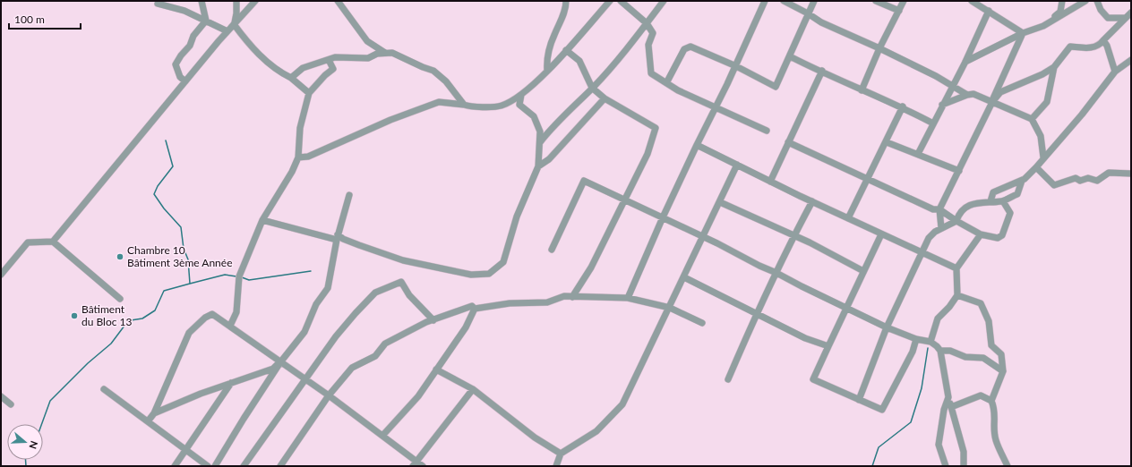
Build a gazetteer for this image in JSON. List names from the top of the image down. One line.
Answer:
{"places":["Chambre 10 Bâtiment 3ème Année","Bâtiment du Bloc 13"],"scale_bar":"100 m","north":"right"}
